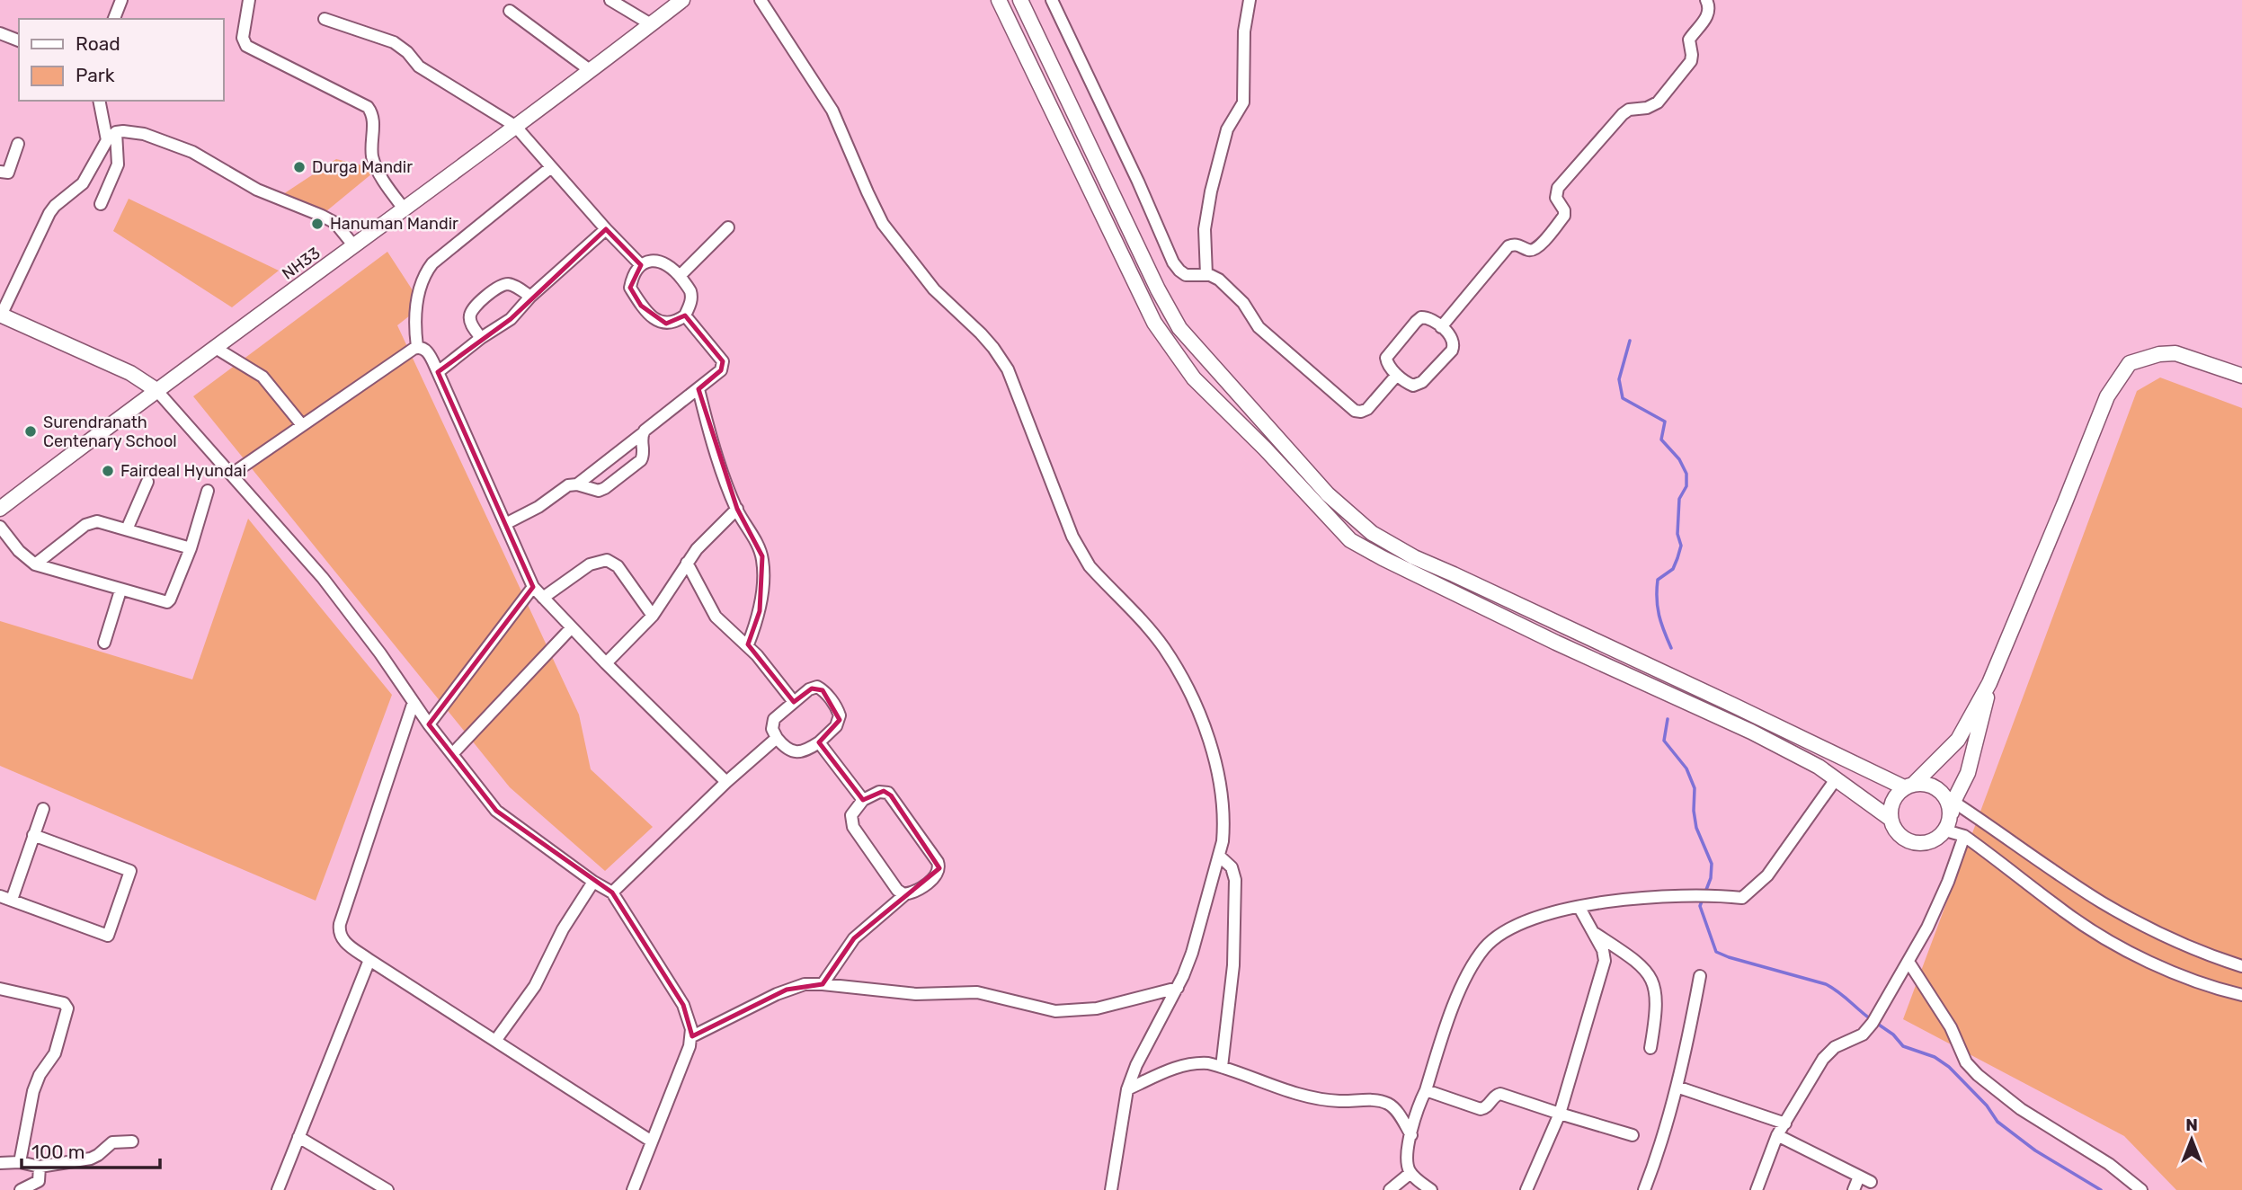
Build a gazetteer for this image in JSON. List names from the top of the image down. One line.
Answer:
{"streets":{"main road":["NH33"]},"places":["Durga Mandir","Hanuman Mandir","Surendranath Centenary School","Fairdeal Hyundai"],"legend":["Road","Park"],"scale_bar":"100 m","north":"top"}
